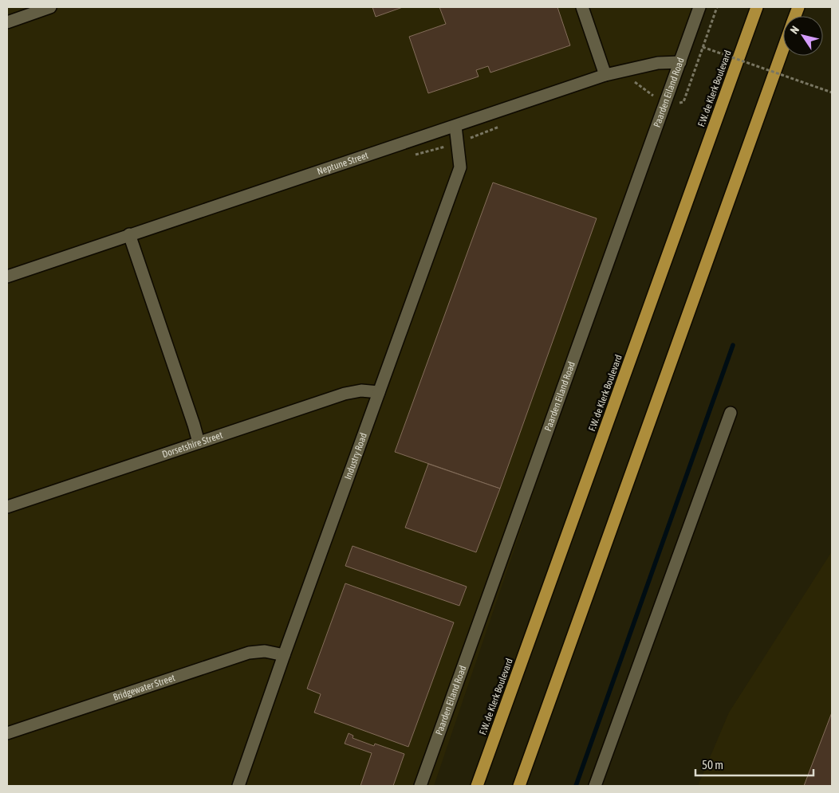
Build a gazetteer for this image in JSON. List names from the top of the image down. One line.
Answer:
{"streets":{"highway":["F.W. de Klerk Boulevard"],"street":["Paarden Eiland Road","Neptune Street","Dorsetshire Street","Industry Road","Bridgewater Street"]},"crossings":[["Paarden Eiland Road","Neptune Street"],["Neptune Street","Industry Road"],["Dorsetshire Street","Industry Road"],["Industry Road","Bridgewater Street"]],"scale_bar":"50 m","north":"top left"}
